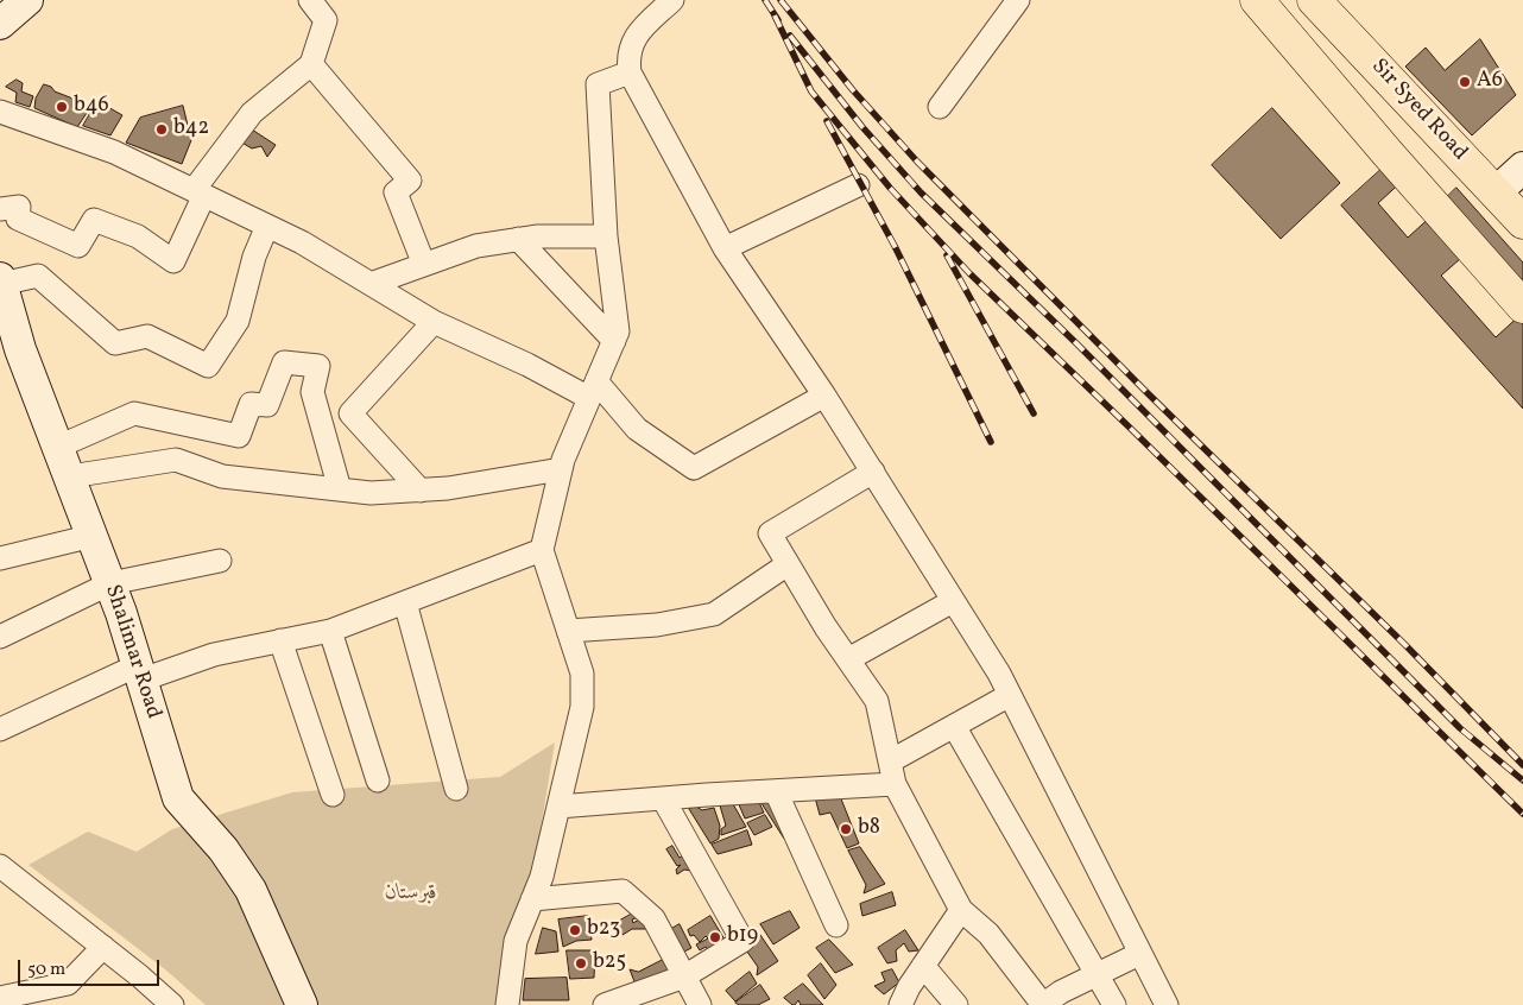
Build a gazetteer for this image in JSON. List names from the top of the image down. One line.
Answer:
{"streets":{"main road":["Sir Syed Road"],"street":["Shalimar Road"]},"parks":["قبرستان"],"places":["A6","b46","b42","b8","b23","b19","b25"],"scale_bar":"50 m"}
